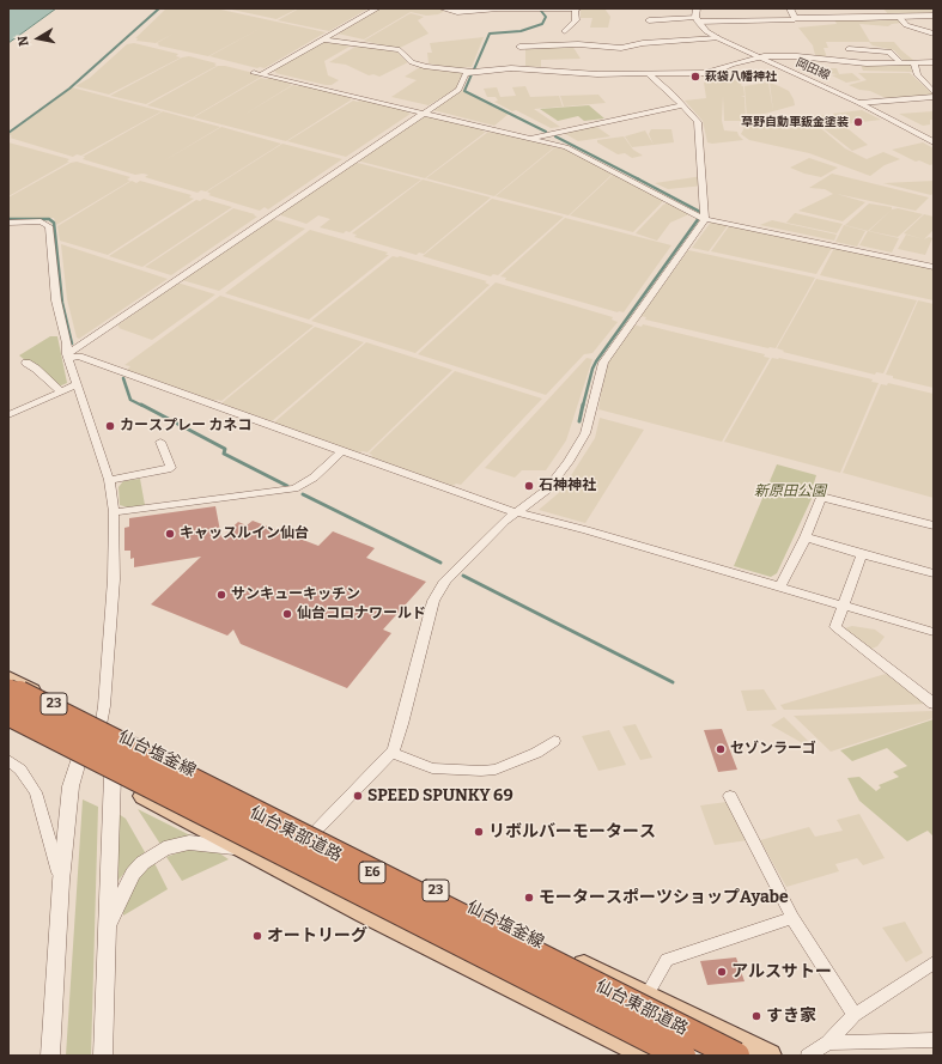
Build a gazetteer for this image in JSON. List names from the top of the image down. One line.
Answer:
{"streets":{"highway":["仙台東部道路","E6"],"main road":["23","仙台塩釜線"],"street":["岡田線"]},"parks":["新原田公園"],"places":["萩袋八幡神社","草野自動車鈑金塗装","カースプレー カネコ","石神神社","キャッスルイン仙台","サンキューキッチン","仙台コロナワールド","セゾンラーゴ","SPEED SPUNKY 69","リボルバーモータース","モータースポーツショップAyabe","オートリーグ","アルスサトー","すき家"],"north":"left"}
